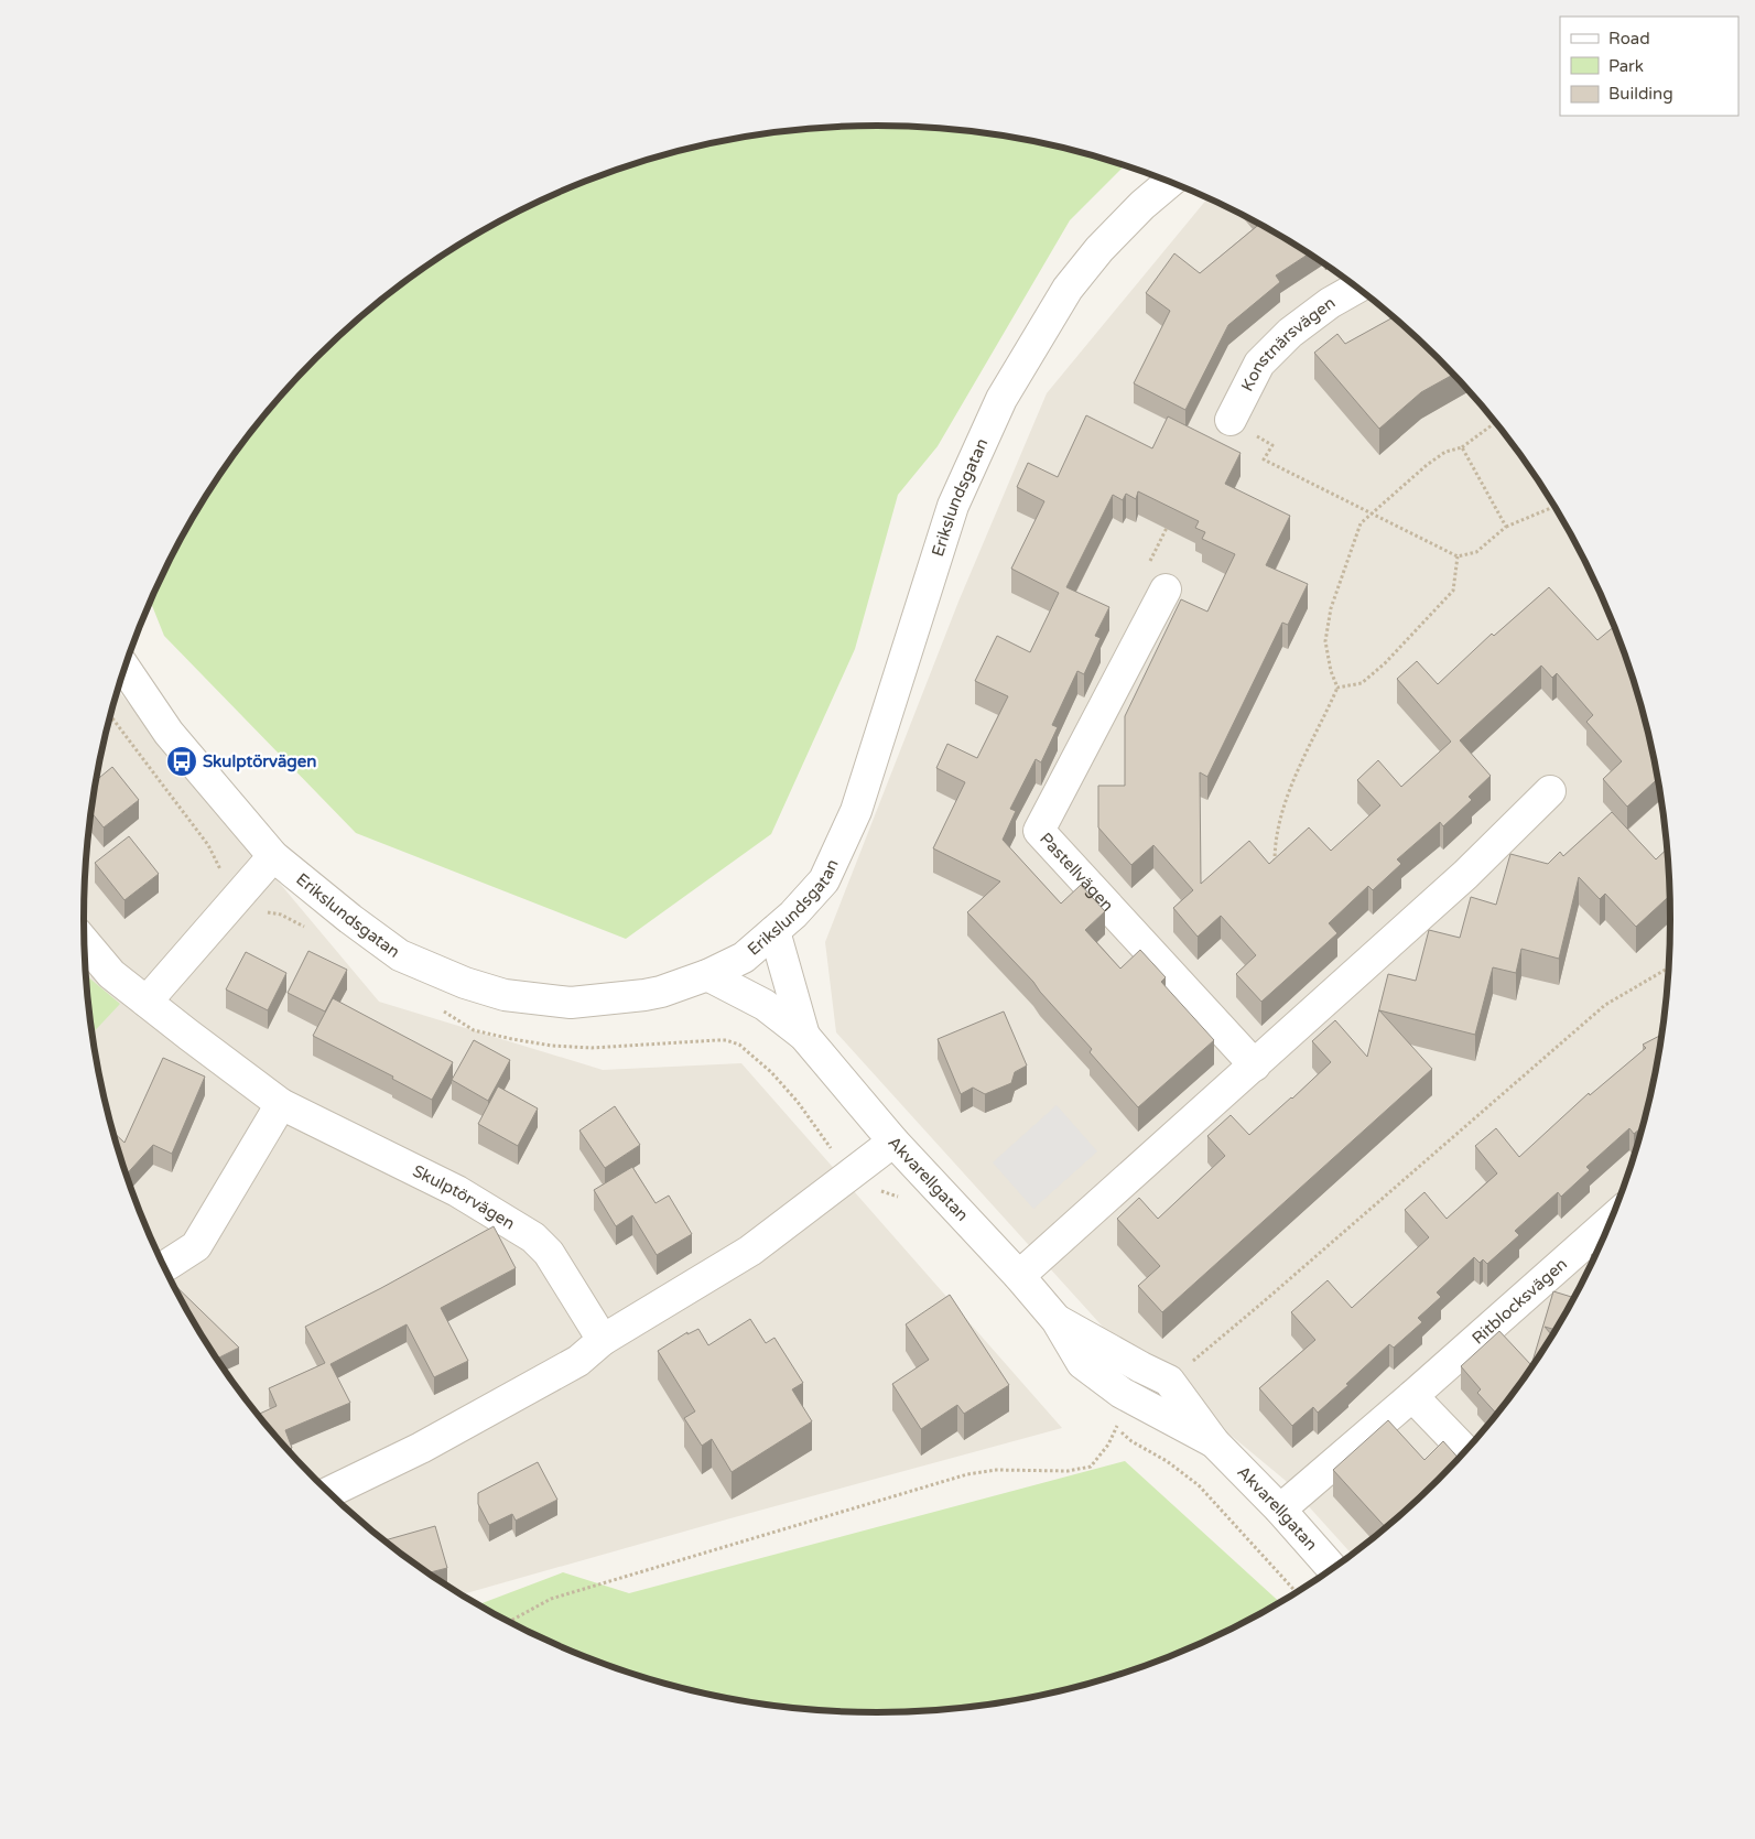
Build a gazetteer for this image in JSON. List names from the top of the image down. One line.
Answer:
{"streets":{"street":["Konstnärsvägen","Erikslundsgatan","Pastellvägen","Akvarellgatan","Skulptörvägen","Ritblocksvägen"]},"crossings":[["Erikslundsgatan","Akvarellgatan"],["Akvarellgatan","Ritblocksvägen"]],"places":{"bus stop":["Skulptörvägen"]},"legend":["Road","Park","Building"]}
